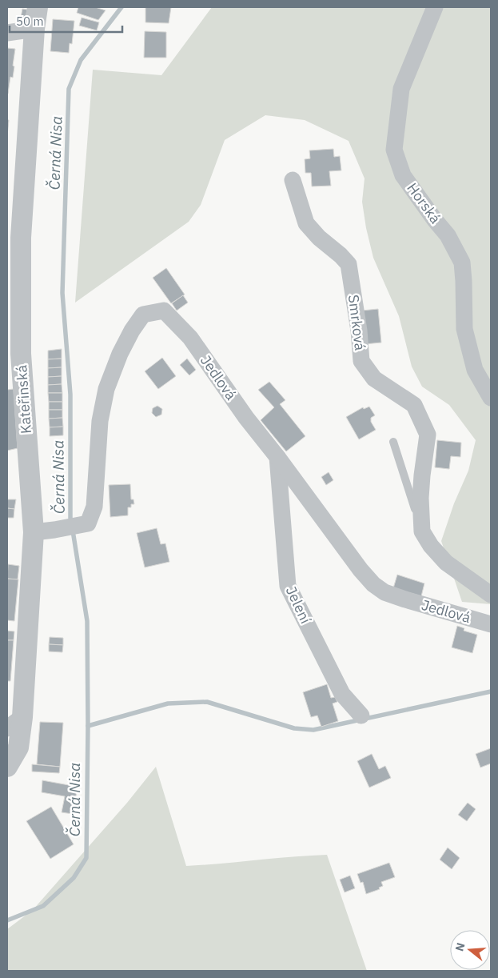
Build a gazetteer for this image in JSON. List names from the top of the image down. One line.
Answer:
{"streets":{"street":["Horská","Smrková","Jedlová","Kateřinská","Jelení"]},"crossings":[["Jedlová","Kateřinská"],["Jedlová","Jelení"]],"water":["Černá Nisa"],"scale_bar":"50 m","north":"left"}
